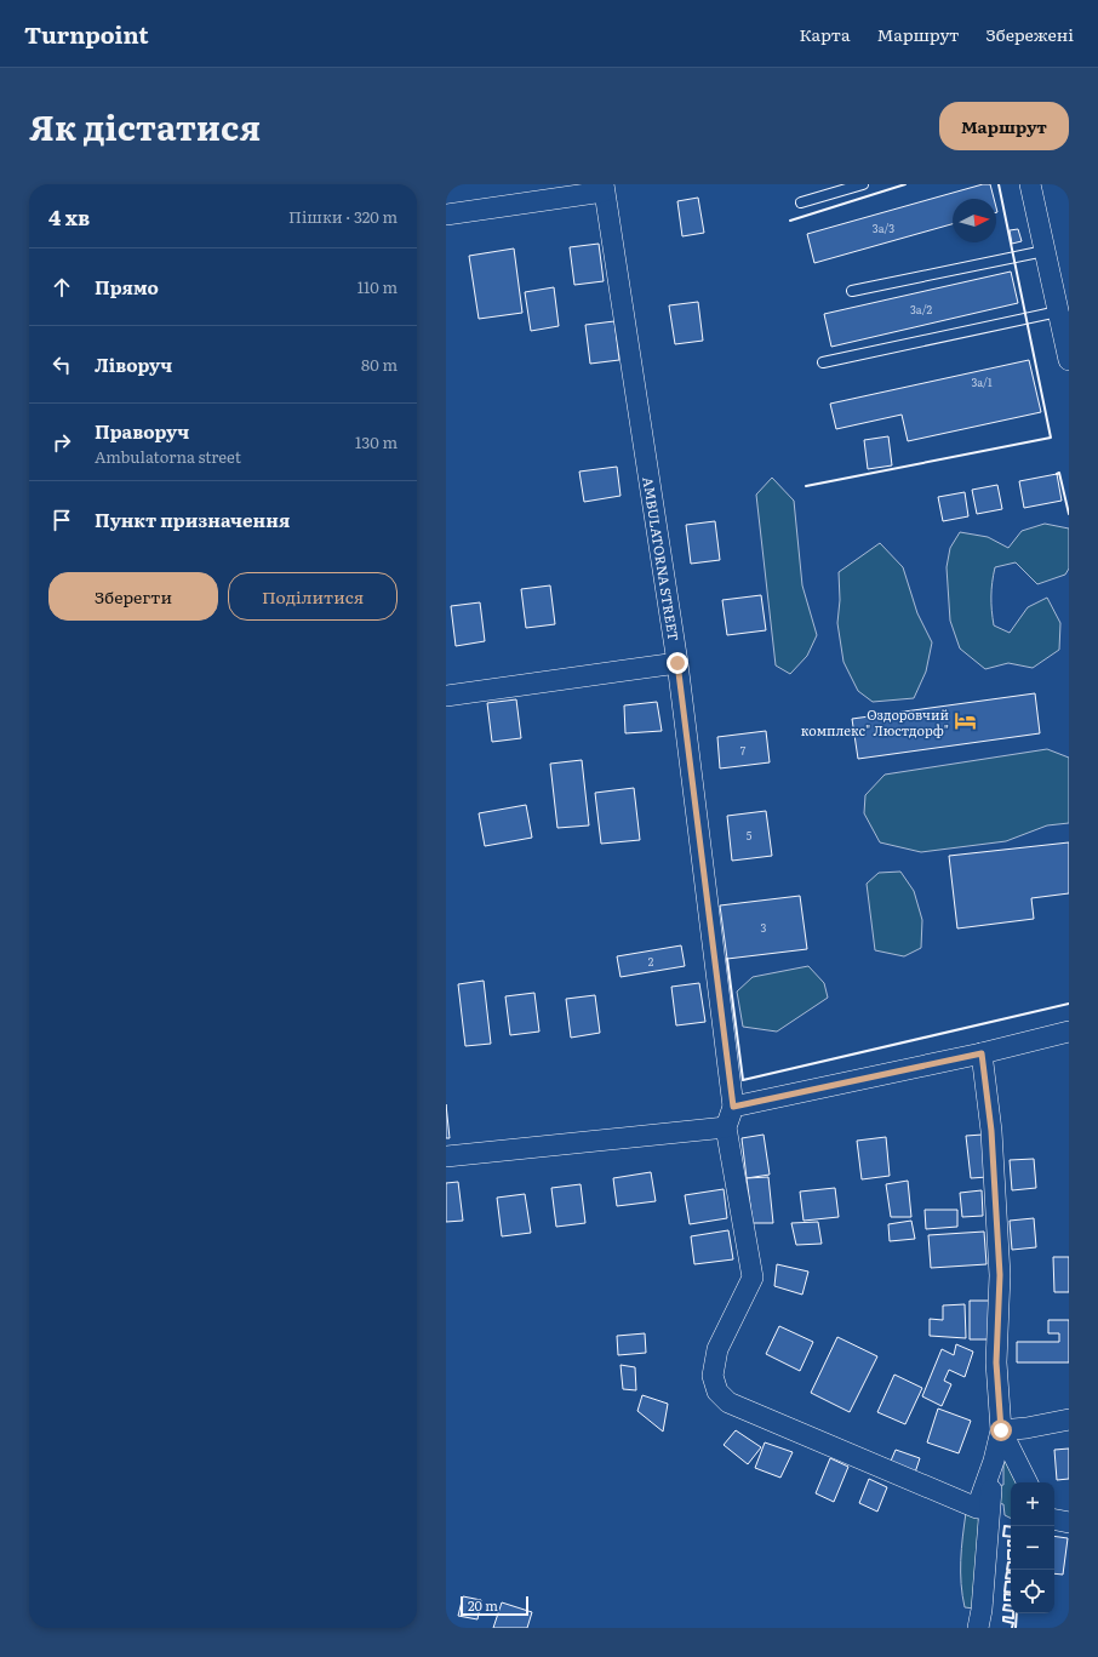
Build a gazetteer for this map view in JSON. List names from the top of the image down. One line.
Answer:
{"streets":{"street":["AMBULATORNA STREET"]},"places":{"hotel":["Оздоровчий комплекс\" Люстдорф\""]},"house_numbers":["3а/3","3а/2","3а/1","7","5","3","2"],"scale_bar":"20 m","north":"right","page":{"header":"Turnpoint","nav":["Карта","Маршрут","Збережені"],"title":"Як дістатися","buttons":["Маршрут",["Зберегти","Поділитися"]],"heading":["4 хв","Пішки · 320 m"],"list":[["Прямо","110 m"],["Ліворуч","80 m"],["Праворуч","Ambulatorna street","130 m"],"Пункт призначення"],"map_buttons":["+","−"],"scale":"20 m"}}
